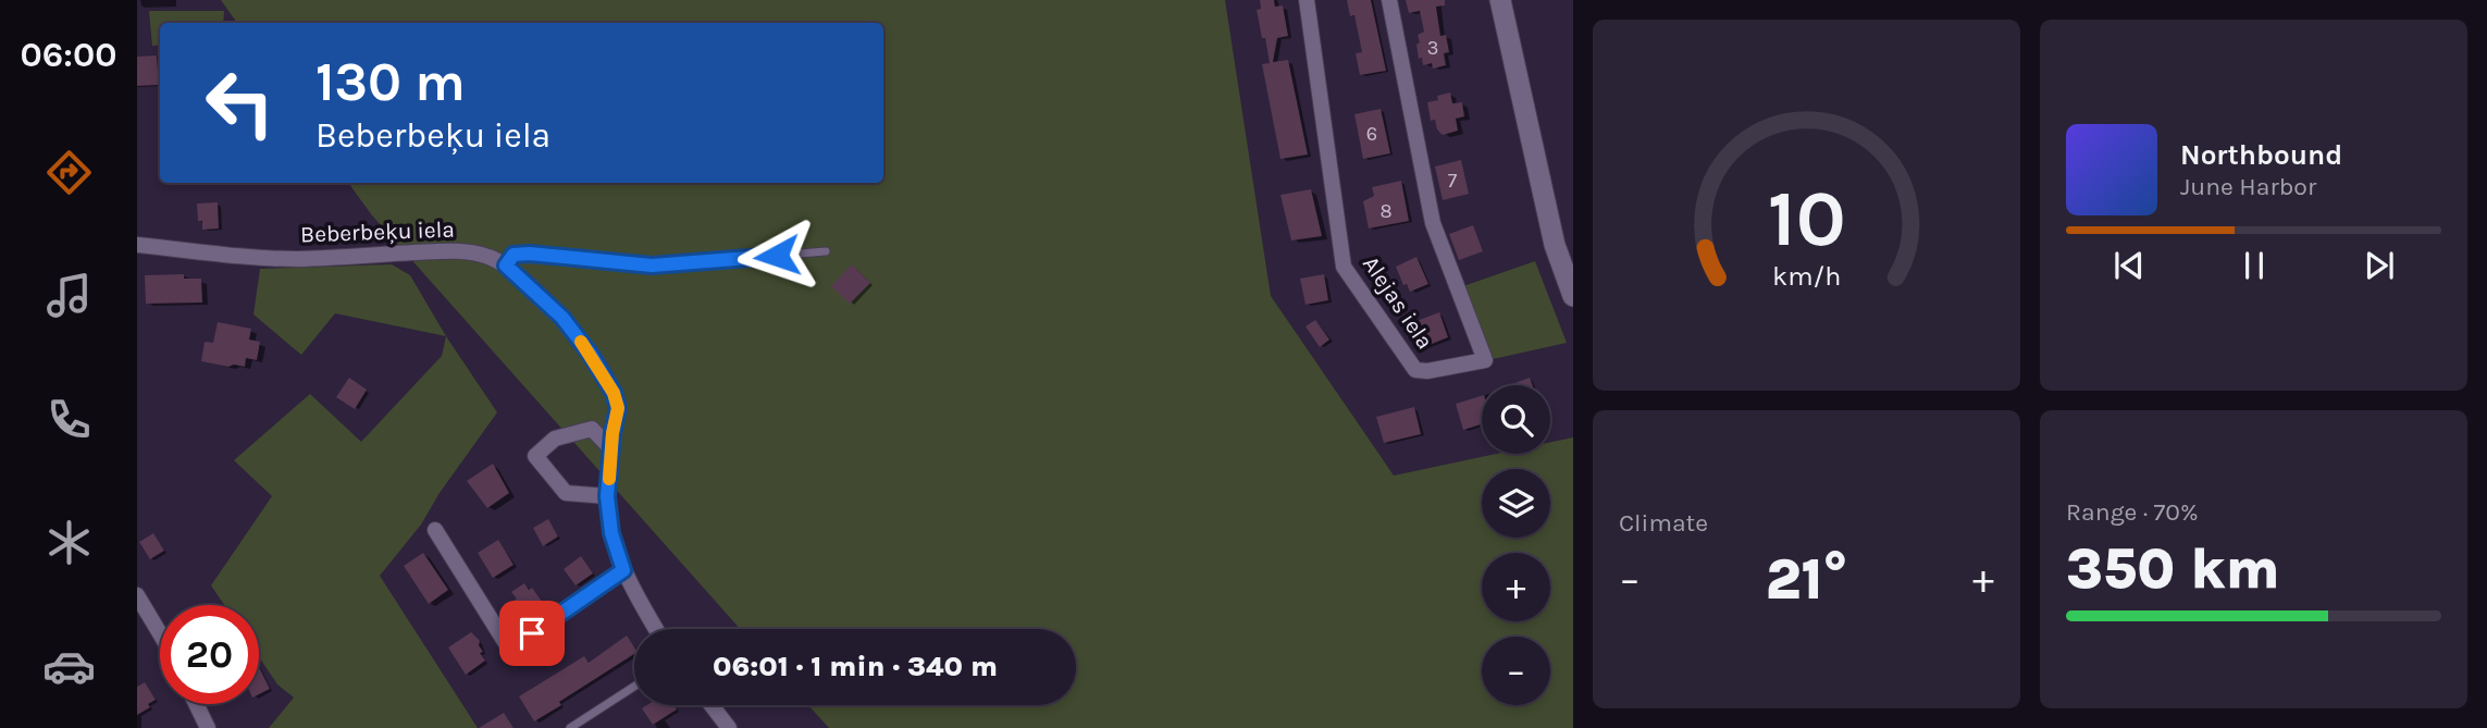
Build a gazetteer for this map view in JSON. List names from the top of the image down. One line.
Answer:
{"streets":{"street":["Beberbeķu iela","Alejas iela"]},"house_numbers":["3","6","7","8"],"page":{"tabs":"06:00","turn":["130 m","Beberbeķu iela"],"song":["Northbound","June Harbor"],"map_buttons":["+","−"],"tile":["Climate",["Range · 70%","350 km"]],"heat":["−","21°","+"],"limit":"20","trip":"06:01 · 1 min · 340 m","gauge":["10","km/h"]}}
